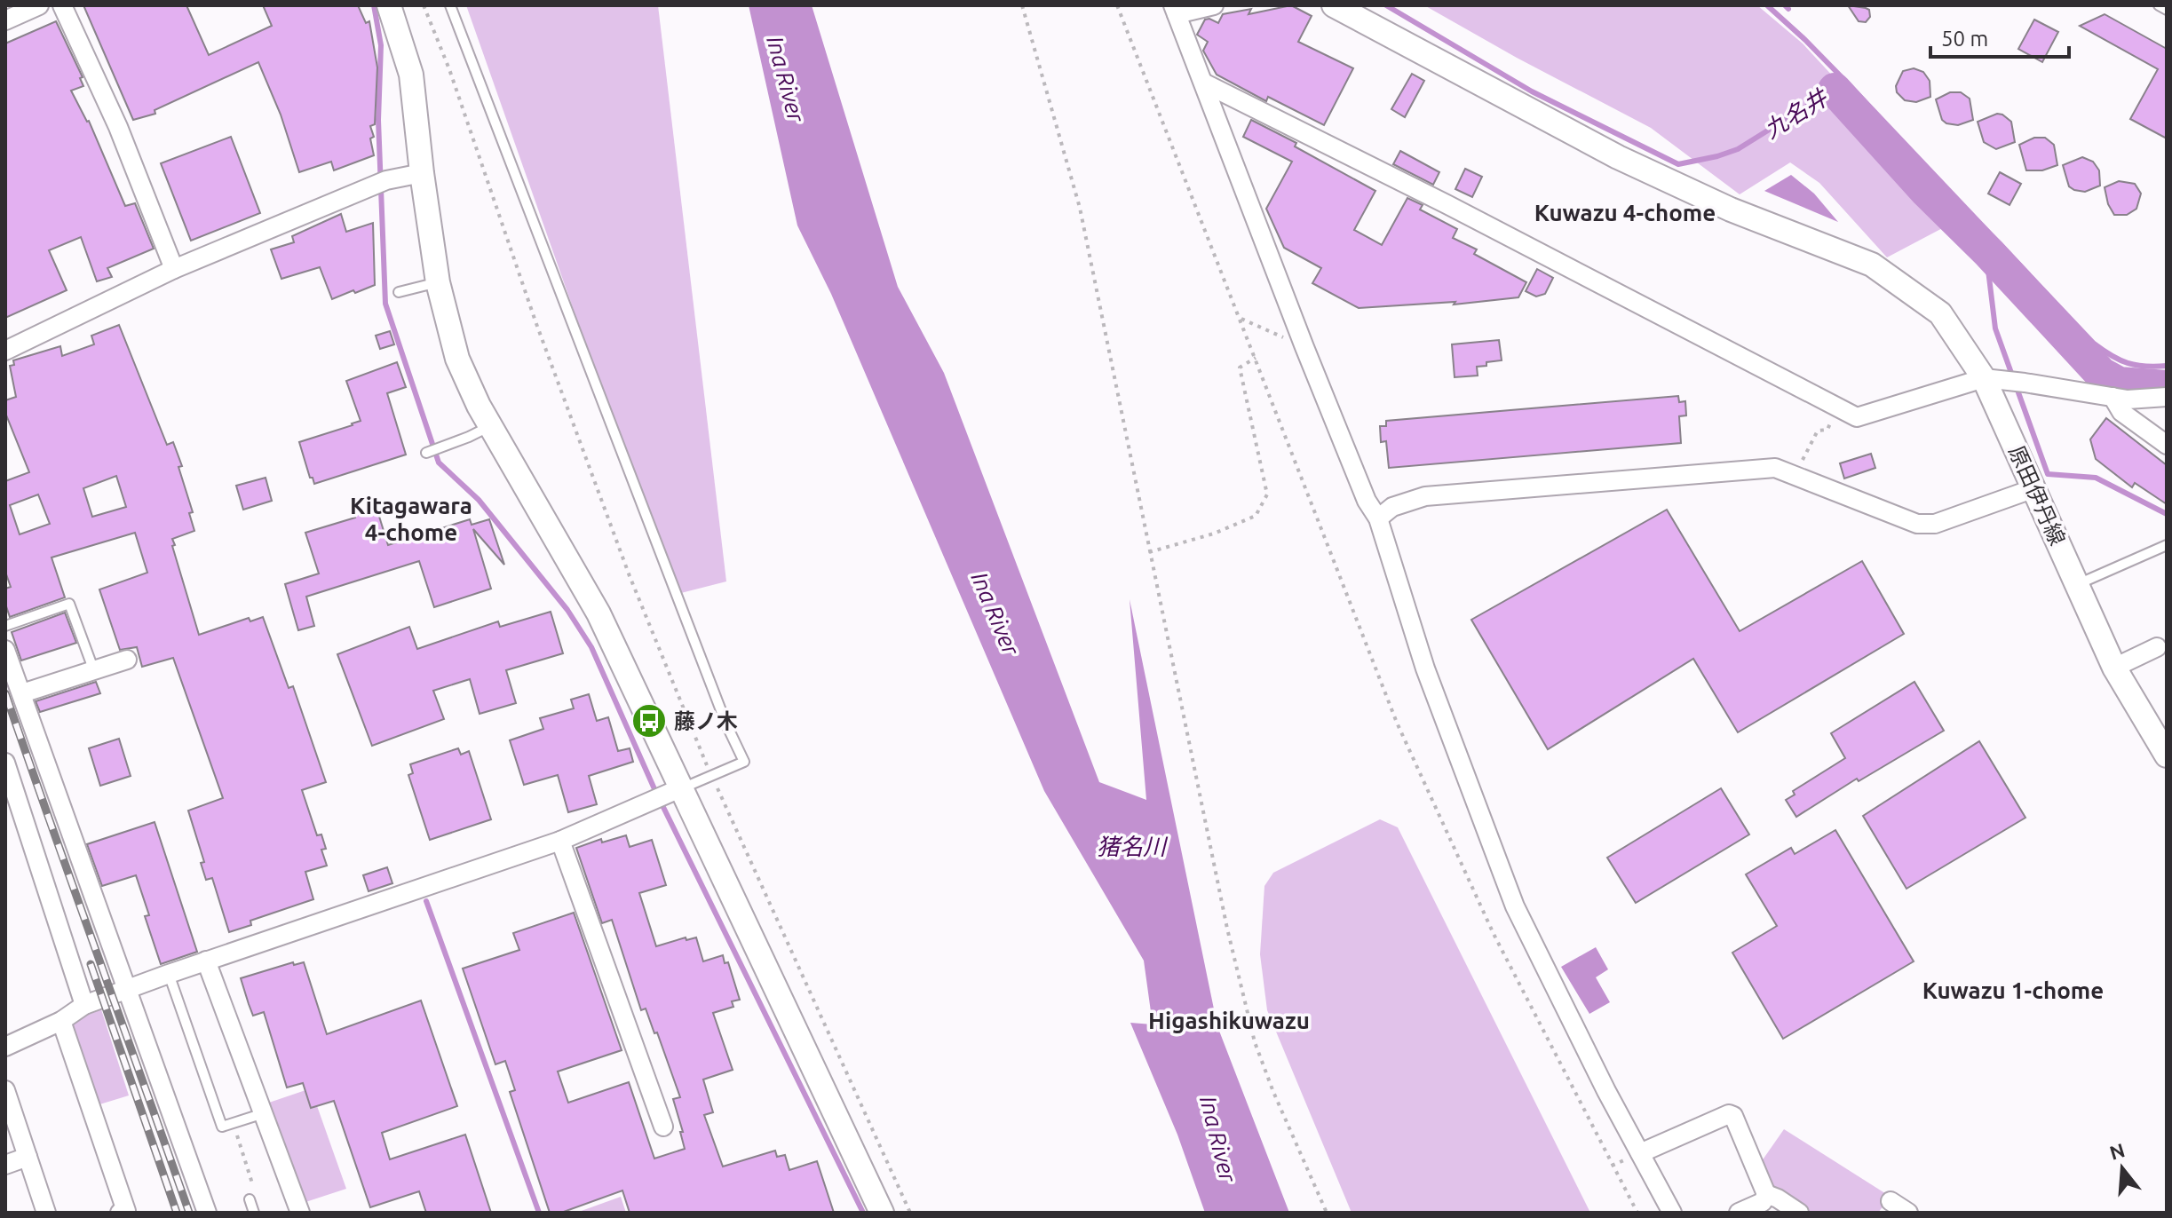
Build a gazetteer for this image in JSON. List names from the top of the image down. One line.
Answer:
{"streets":{"street":["原田伊丹線"]},"districts":["Kuwazu 4-chome","Kitagawara 4-chome","Kuwazu 1-chome","Higashikuwazu"],"water":["Ina River","九名井","猪名川"],"places":{"bus stop":["藤ノ木"]},"scale_bar":"50 m","north":"top"}
